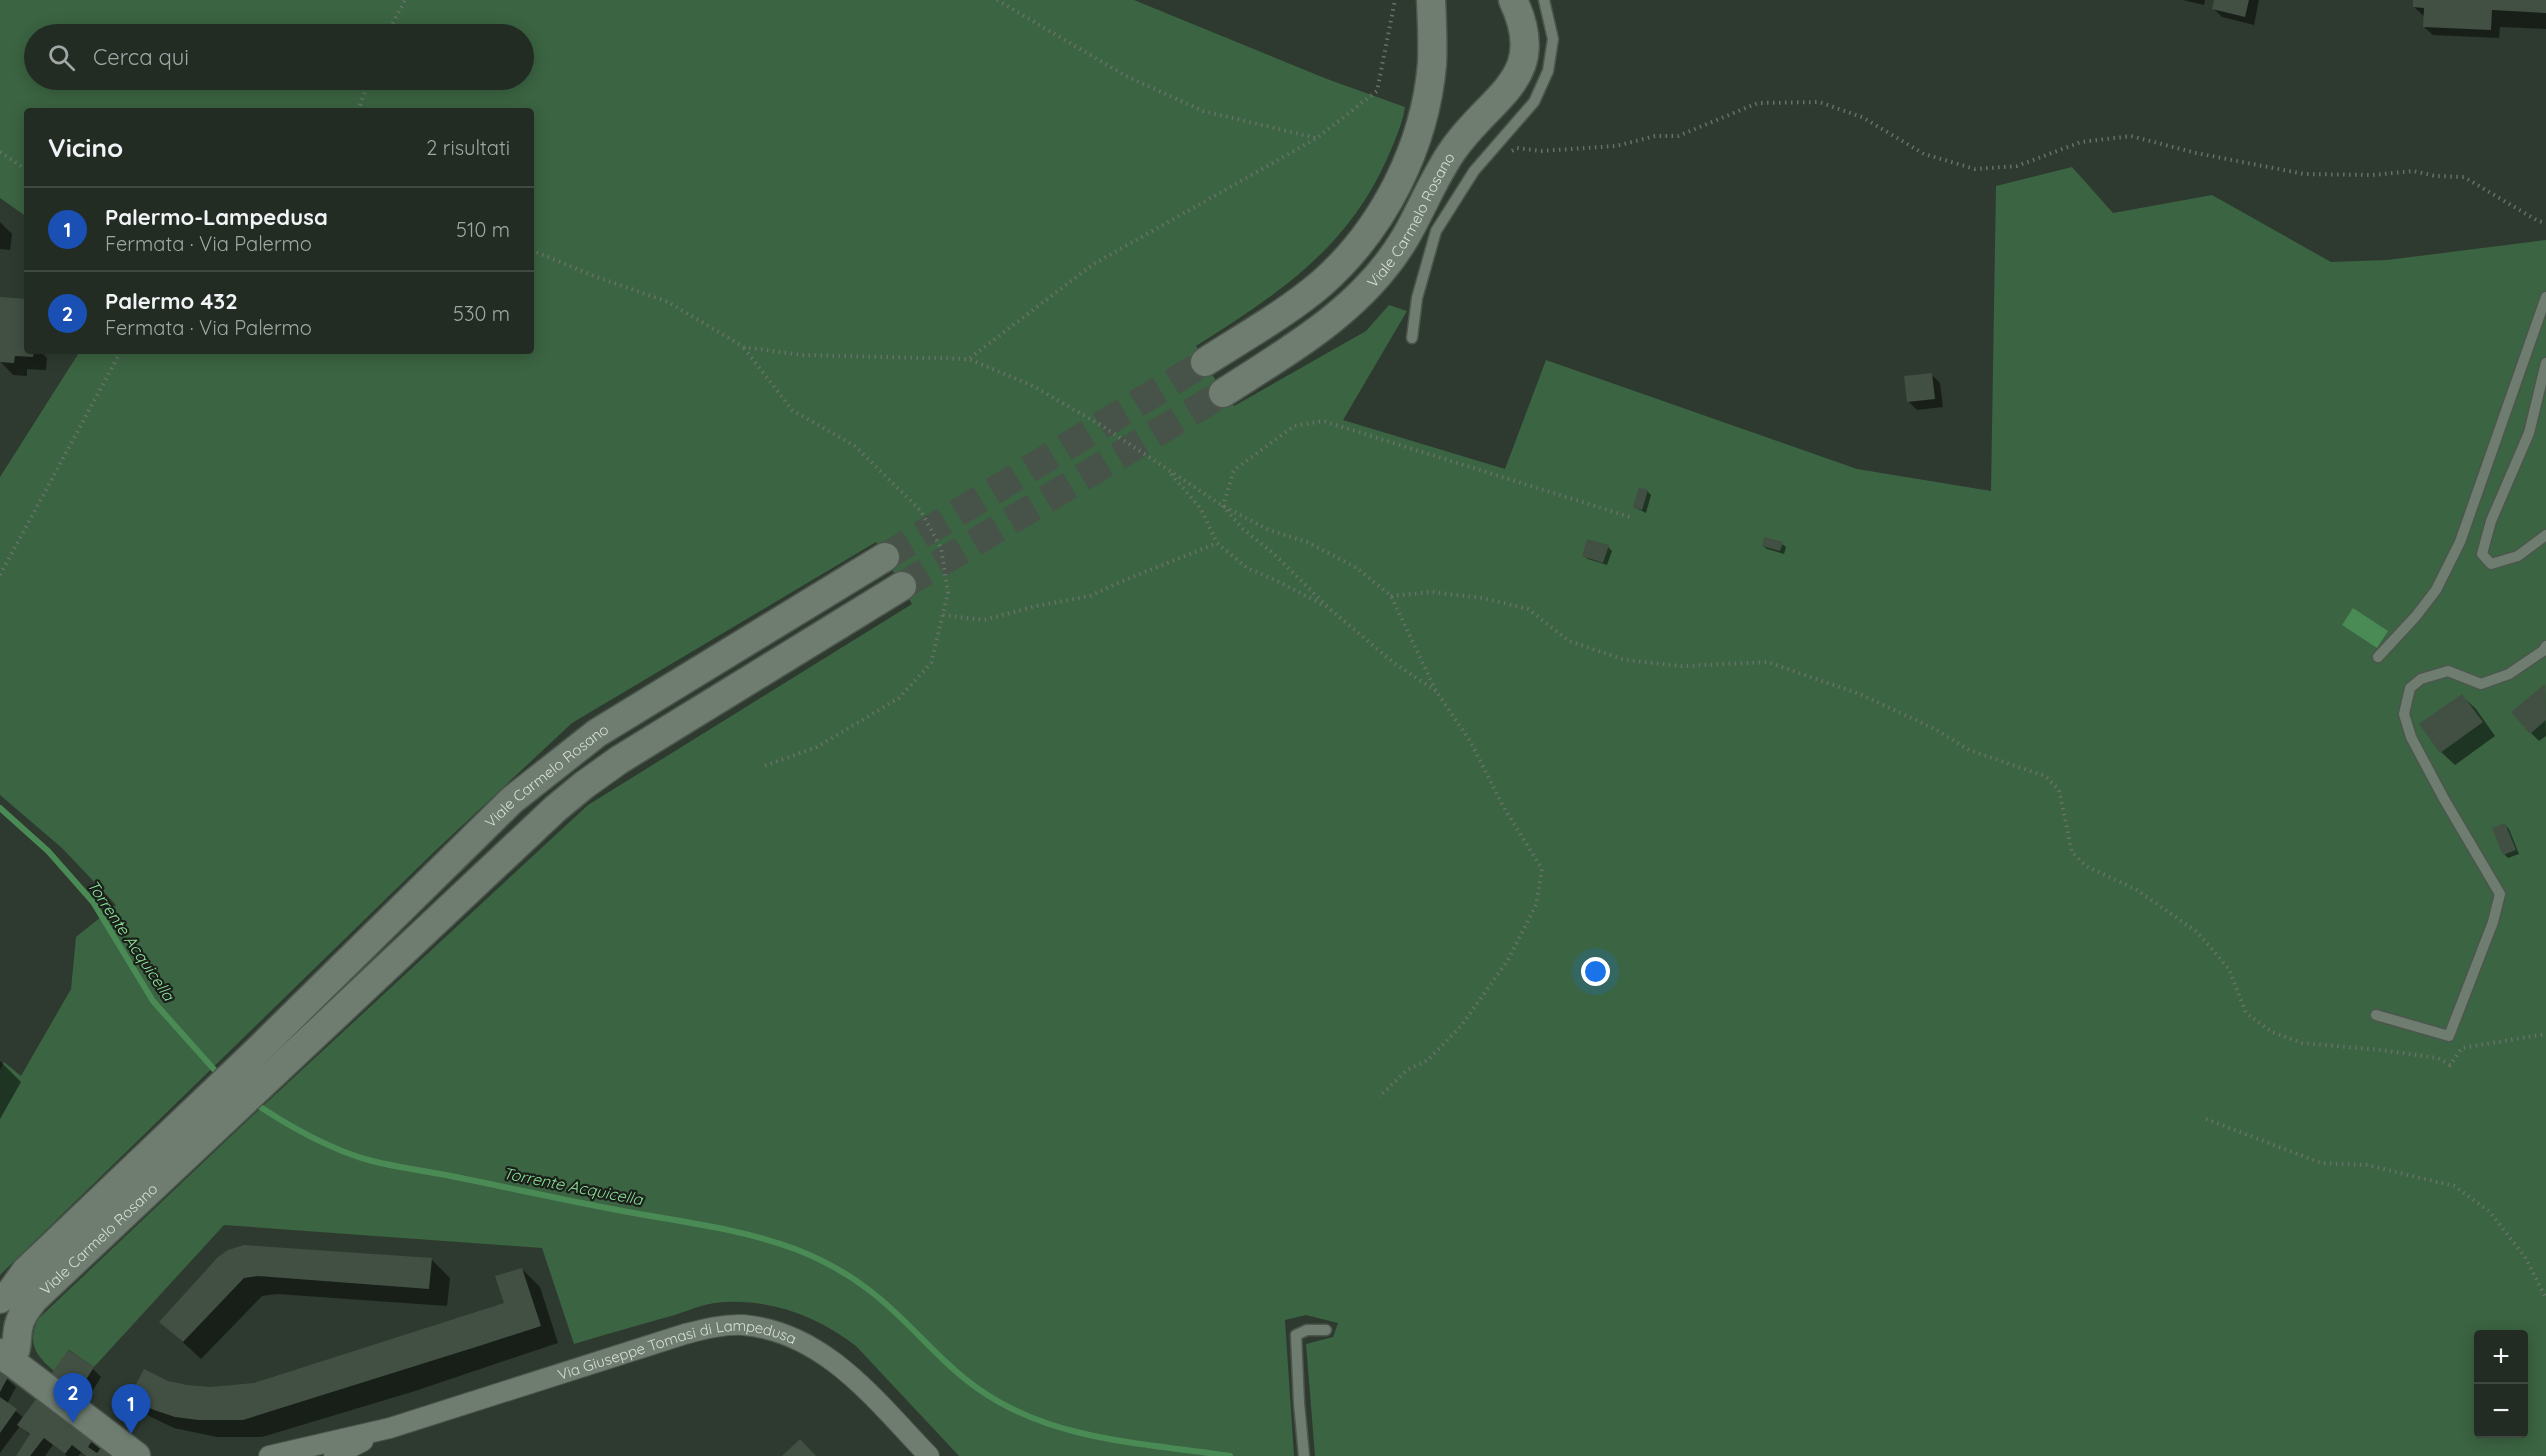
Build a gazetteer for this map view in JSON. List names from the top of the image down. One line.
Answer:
{"streets":{"main road":["Viale Carmelo Rosano"],"street":["Via Giuseppe Tomasi di Lampedusa"]},"water":["Torrente Acquicella"],"page":{"search":"Cerca qui","heading":["Vicino","2 risultati"],"list":[{"mark":"1","name":"Palermo-Lampedusa","note":"Fermata · Via Palermo","value":"510 m"},{"mark":"2","name":"Palermo 432","note":"Fermata · Via Palermo","value":"530 m"}],"map_buttons":["+","−"],"pins":["2","1"]}}
